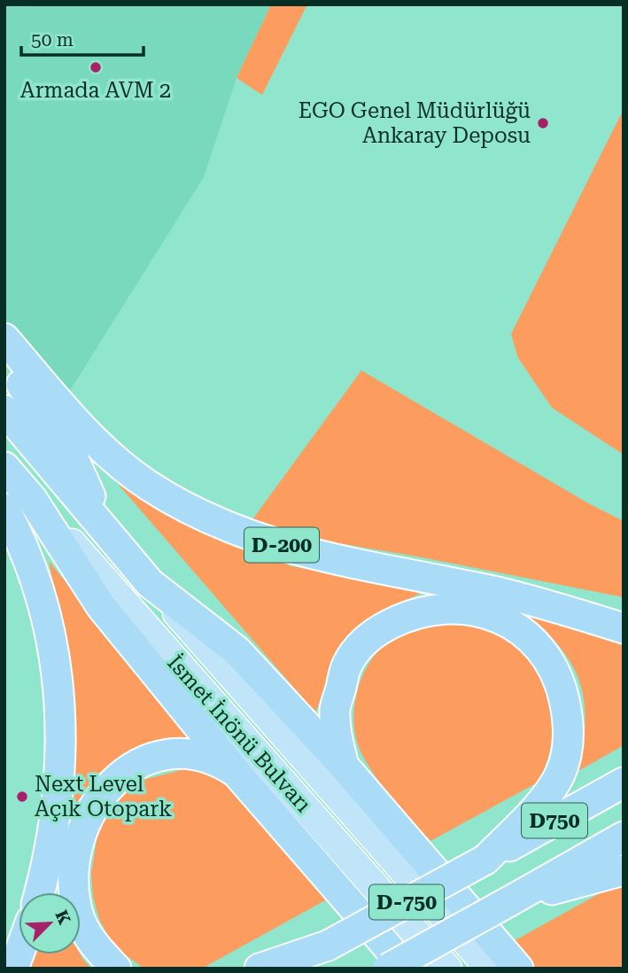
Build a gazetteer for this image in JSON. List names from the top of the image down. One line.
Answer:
{"streets":{"highway":["D-200","D750","D-750"],"main road":["İsmet İnönü Bulvarı"]},"crossings":[["D750","D-750"]],"places":["Armada AVM 2","EGO Genel Müdürlüğü Ankaray Deposu","Next Level Açık Otopark"],"scale_bar":"50 m","north":"top right"}
